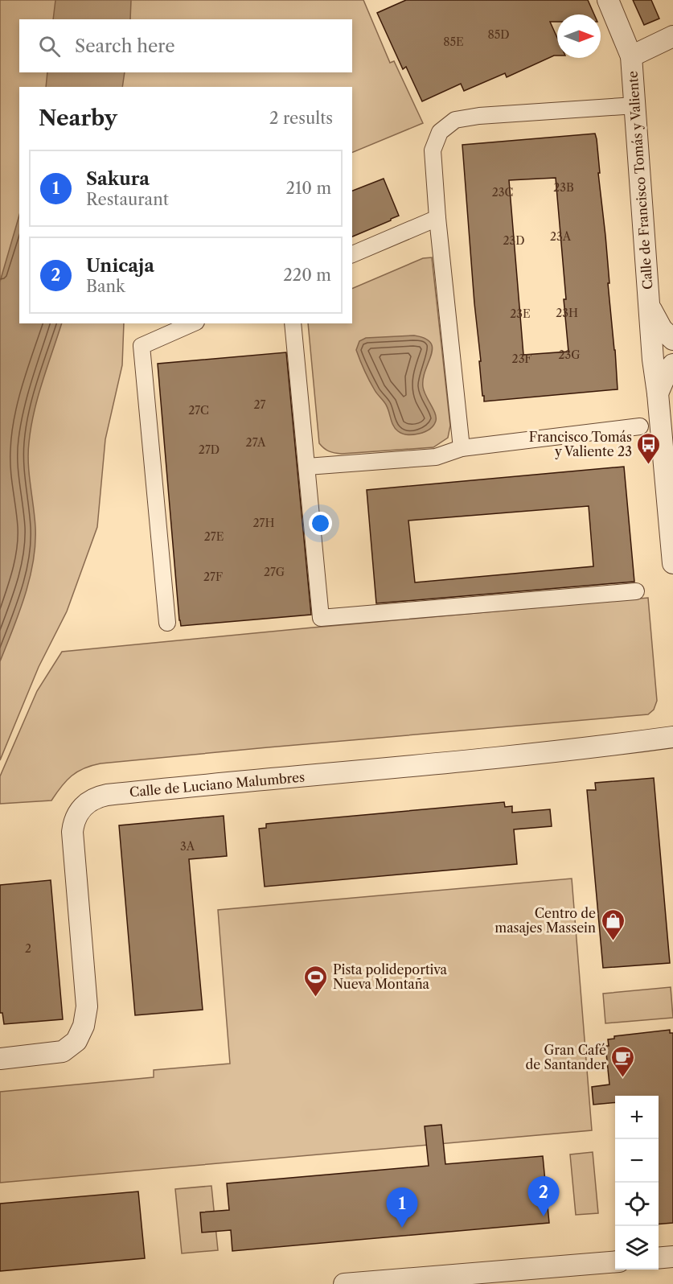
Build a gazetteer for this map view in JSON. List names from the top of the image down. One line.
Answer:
{"streets":{"street":["Calle de Francisco Tomás y Valiente","Calle de Luciano Malumbres"]},"places":{"bus stop":["Francisco Tomás y Valiente 23"],"shop":["Centro de masajes Massein"],"sports":["Pista polideportiva Nueva Montaña"],"cafe":["Gran Café de Santander"]},"house_numbers":["85D","85E","23B","23C","23A","23D","23H","23E","23G","23F","27","27C","27A","27D","27H","27E","27G","27F","3A","2"],"north":"right","page":{"search":"Search here","heading":["Nearby","2 results"],"list":[{"mark":"1","name":"Sakura","note":"Restaurant","value":"210 m"},{"mark":"2","name":"Unicaja","note":"Bank","value":"220 m"}],"map_buttons":["+","−"],"pins":["2","1"]}}
